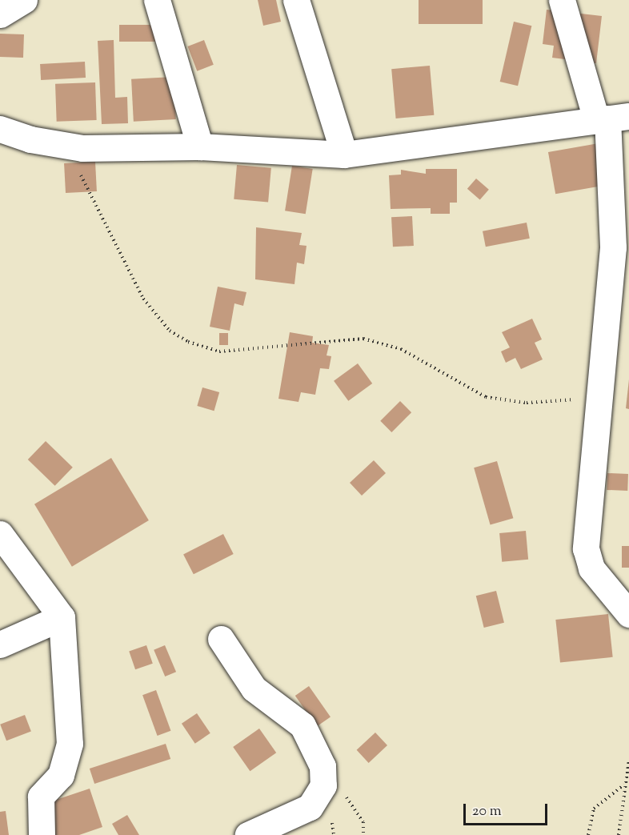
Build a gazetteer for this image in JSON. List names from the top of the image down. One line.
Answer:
{"scale_bar":"20 m"}
